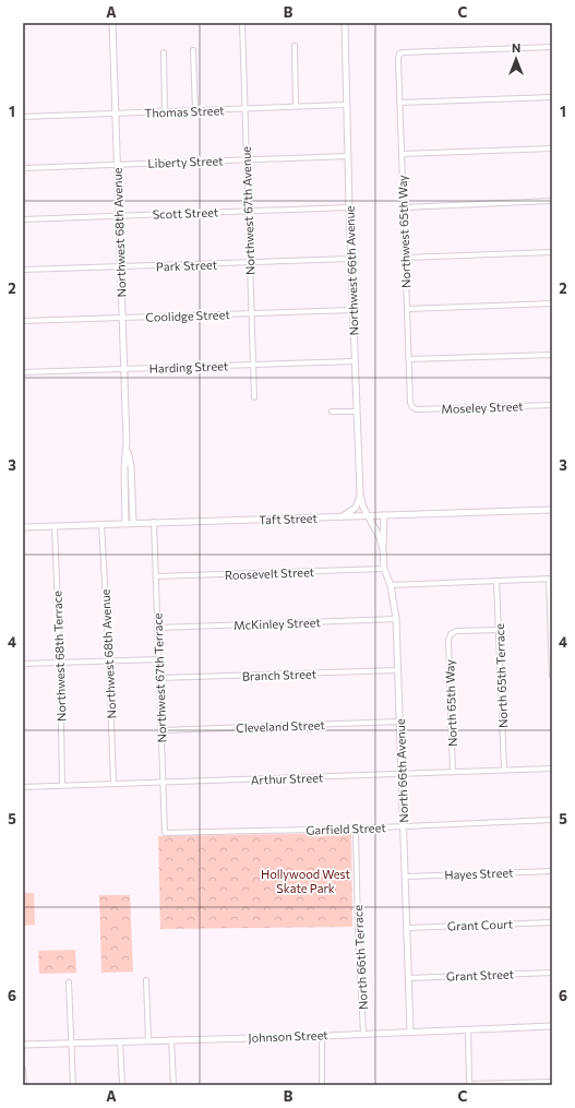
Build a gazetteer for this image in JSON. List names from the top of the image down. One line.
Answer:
{"streets":{"street":["Thomas Street","Liberty Street","Northwest 67th Avenue","Scott Street","Northwest 65th Way","Northwest 68th Avenue","Park Street","Northwest 66th Avenue","Coolidge Street","Harding Street","Moseley Street","Taft Street","Roosevelt Street","McKinley Street","Northwest 68th Terrace","Branch Street","North 65th Terrace","Northwest 67th Terrace","North 65th Way","Cleveland Street","North 66th Avenue","Arthur Street","Garfield Street","Hayes Street","Grant Court","North 66th Terrace","Grant Street","Johnson Street"]},"crossings":[["Thomas Street","Northwest 67th Avenue"],["Thomas Street","Northwest 68th Avenue"],["Thomas Street","Northwest 66th Avenue"],["Liberty Street","Northwest 67th Avenue"],["Liberty Street","Northwest 68th Avenue"],["Liberty Street","Northwest 66th Avenue"],["Northwest 67th Avenue","Scott Street"],["Northwest 67th Avenue","Park Street"],["Northwest 67th Avenue","Coolidge Street"],["Northwest 67th Avenue","Harding Street"],["Scott Street","Northwest 68th Avenue"],["Scott Street","Northwest 66th Avenue"],["Northwest 65th Way","Moseley Street"],["Northwest 68th Avenue","Park Street"],["Northwest 68th Avenue","Coolidge Street"],["Northwest 68th Avenue","Harding Street"],["Northwest 68th Avenue","Taft Street"],["Northwest 68th Avenue","Arthur Street"],["Park Street","Northwest 66th Avenue"],["Northwest 66th Avenue","Coolidge Street"],["Northwest 66th Avenue","Harding Street"],["Northwest 66th Avenue","Taft Street"],["Northwest 66th Avenue","North 66th Avenue"],["Taft Street","Northwest 68th Terrace"],["Taft Street","Northwest 67th Terrace"],["Taft Street","North 66th Avenue"],["Roosevelt Street","Northwest 67th Terrace"],["Roosevelt Street","North 66th Avenue"],["McKinley Street","Northwest 67th Terrace"],["McKinley Street","North 66th Avenue"],["Northwest 68th Terrace","Arthur Street"],["Branch Street","Northwest 67th Terrace"],["Branch Street","North 66th Avenue"],["North 65th Terrace","North 65th Way"],["North 65th Terrace","Arthur Street"],["Northwest 67th Terrace","Cleveland Street"],["Northwest 67th Terrace","Arthur Street"],["Northwest 67th Terrace","Garfield Street"],["North 65th Way","Arthur Street"],["Cleveland Street","North 66th Avenue"],["North 66th Avenue","Arthur Street"],["North 66th Avenue","Garfield Street"],["North 66th Avenue","Hayes Street"],["North 66th Avenue","Grant Court"],["North 66th Avenue","Grant Street"],["North 66th Avenue","Johnson Street"],["Garfield Street","North 66th Terrace"],["North 66th Terrace","Johnson Street"]],"parks":["Hollywood West Skate Park"],"north":"top","grid":{"columns":["A","B","C"],"rows":["1","2","3","4","5","6"]}}
